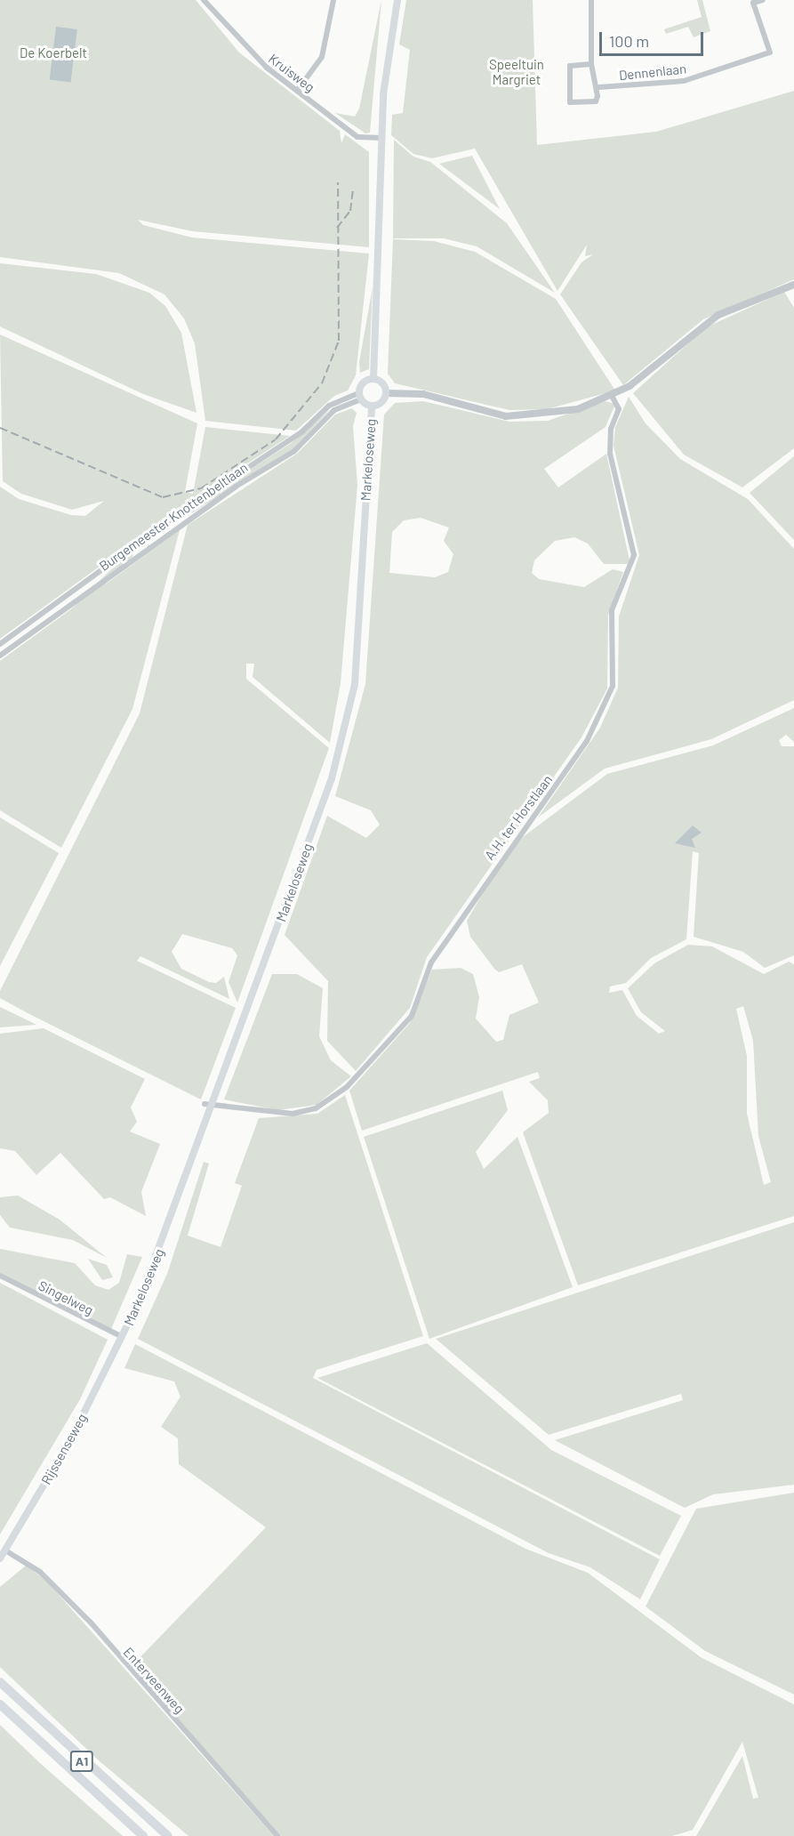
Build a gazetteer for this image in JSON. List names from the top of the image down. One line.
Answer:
{"streets":{"highway":["A1"],"main road":["Markeloseweg","Rijssenseweg"],"street":["Dennenlaan","Kruisweg","Burgemeester Knottenbeltlaan","A.H. ter Horstlaan","Singelweg","Enterveenweg"]},"crossings":[["Markeloseweg","Burgemeester Knottenbeltlaan"],["Markeloseweg","A.H. ter Horstlaan"],["Markeloseweg","Singelweg"],["Markeloseweg","Rijssenseweg"],["Singelweg","Rijssenseweg"],["Rijssenseweg","Enterveenweg"]],"parks":["De Koerbelt","Speeltuin Margriet"],"scale_bar":"100 m"}
